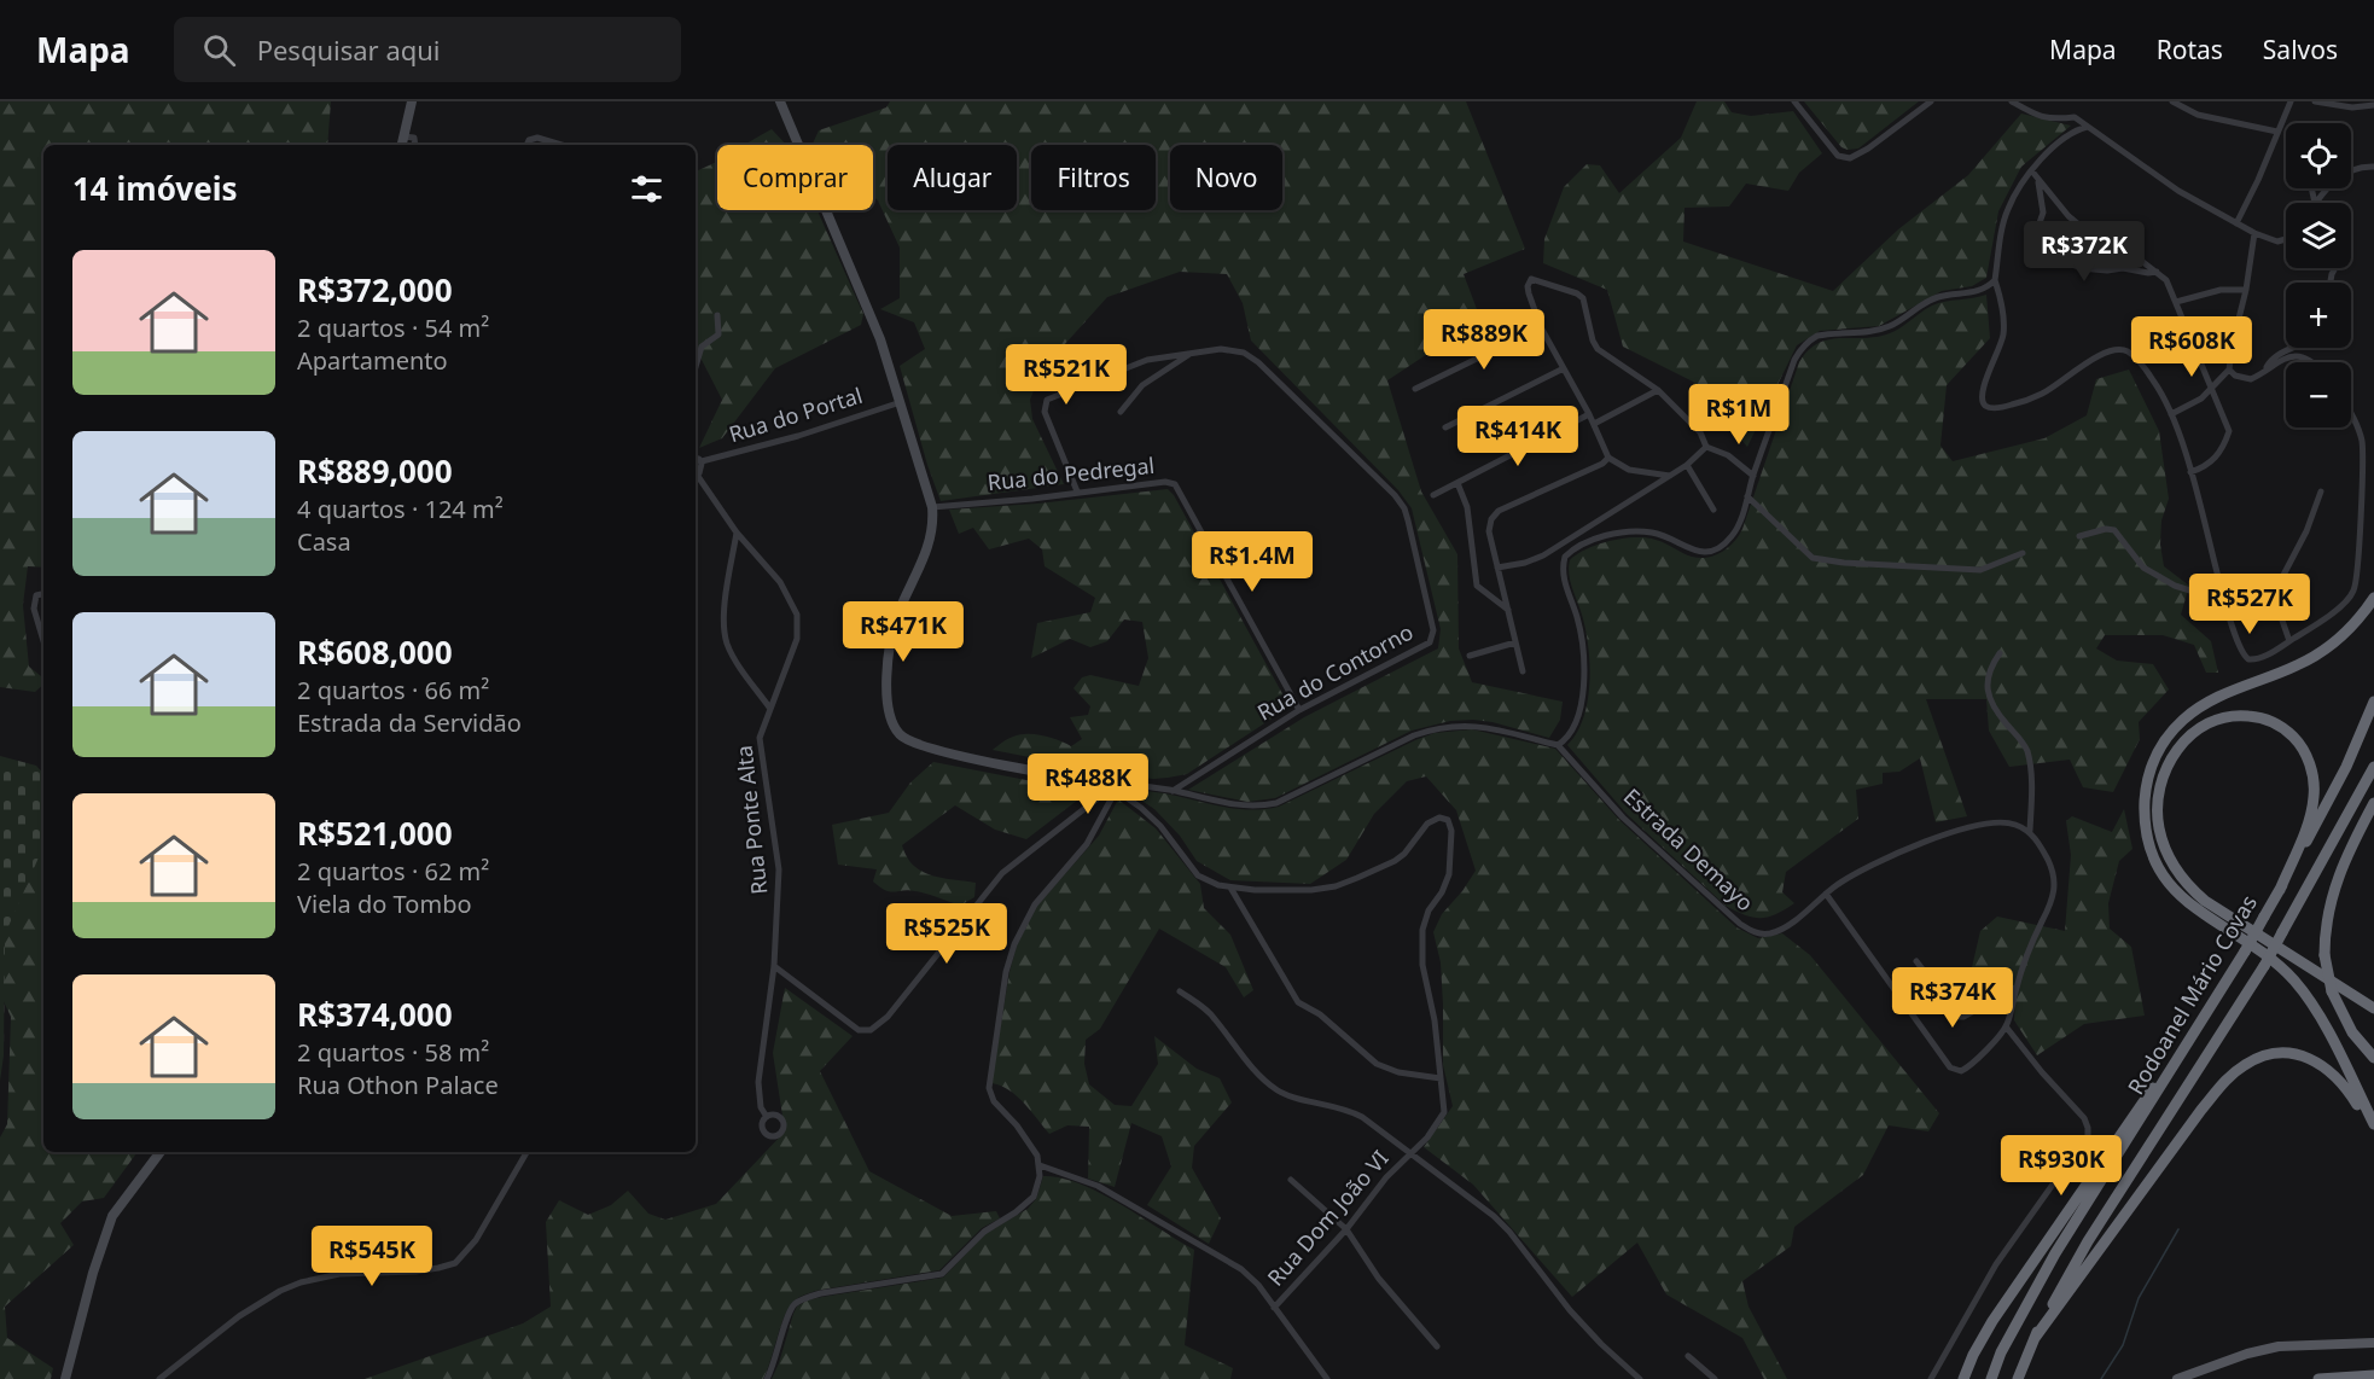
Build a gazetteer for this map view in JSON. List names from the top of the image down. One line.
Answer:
{"streets":{"highway":["Rodoanel Mário Covas"],"street":["Rua do Portal","Rua do Pedregal","Rua do Contorno","Rua Ponte Alta","Estrada Demayo","Rua Dom João VI"]},"crossings":[["Rua do Pedregal","Rua do Contorno"]],"page":{"header":"Mapa","search":"Pesquisar aqui","nav":["Mapa","Rotas","Salvos"],"map_buttons":["+","−"],"chip":["Comprar","Alugar","Filtros","Novo"],"heading":"14 imóveis","price":["R$372K","R$889K","R$608K","R$521K","R$1M","R$414K","R$1.4M","R$527K","R$471K","R$488K","R$525K","R$374K","R$930K","R$545K"],"list":[{"name":"R$372,000","note":"2 quartos · 54 m² · Apartamento"},{"name":"R$889,000","note":"4 quartos · 124 m² · Casa"},{"name":"R$608,000","note":"2 quartos · 66 m² · Estrada da Servidão"},{"name":"R$521,000","note":"2 quartos · 62 m² · Viela do Tombo"},{"name":"R$374,000","note":"2 quartos · 58 m² · Rua Othon Palace"}]}}
